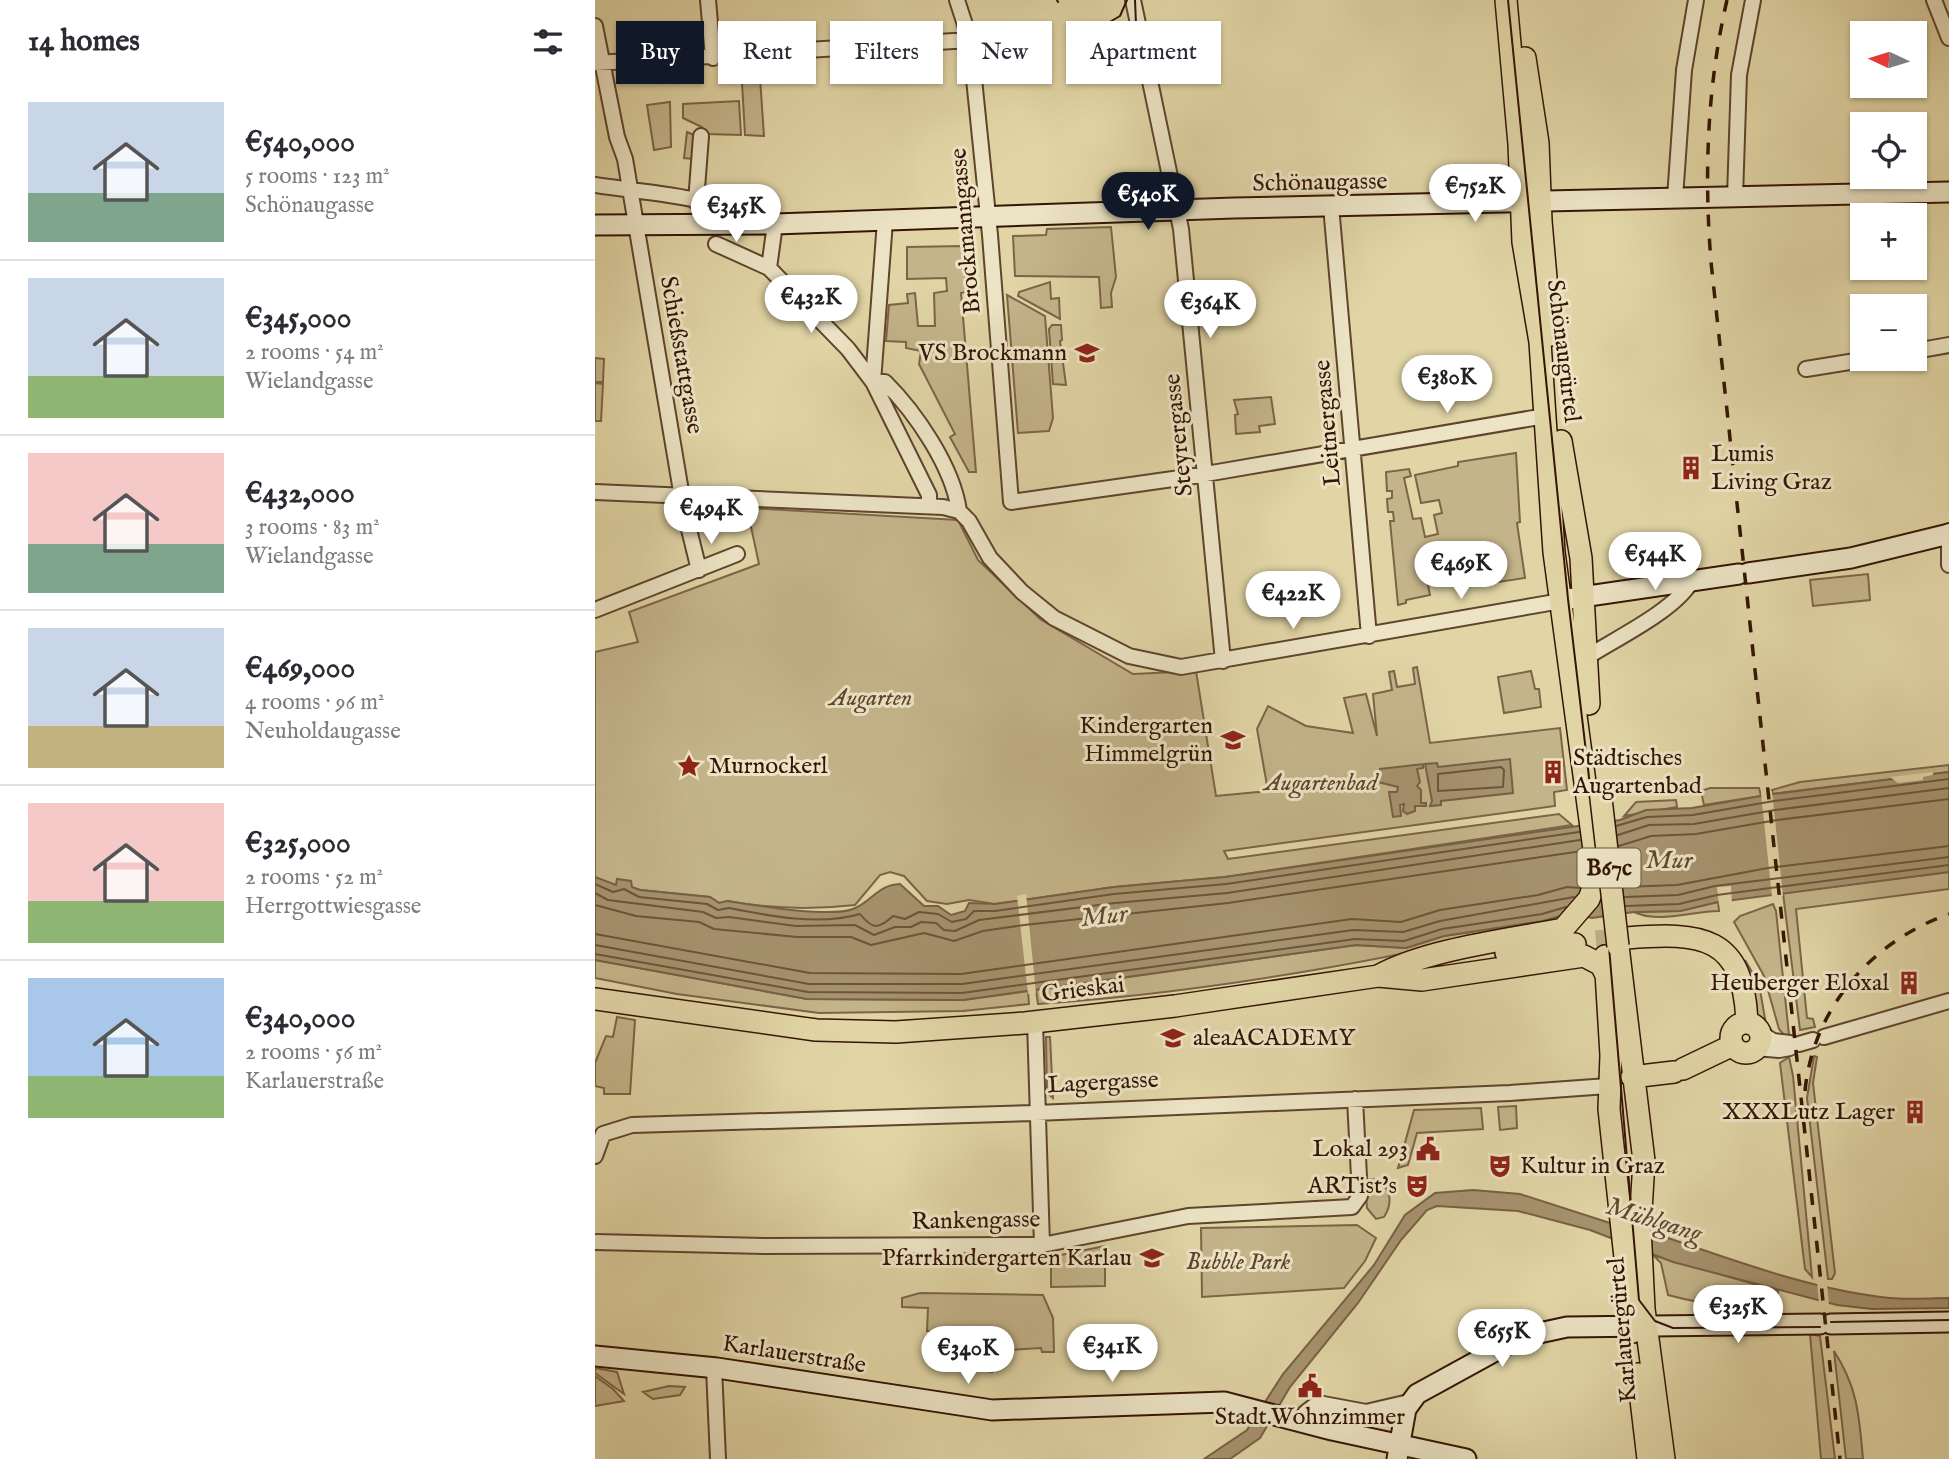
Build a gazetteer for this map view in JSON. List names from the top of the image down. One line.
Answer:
{"streets":{"main road":["Schönaugasse","Schönaugürtel","B67c","Grieskai","Karlauergürtel","Karlauerstraße"],"street":["Brockmanngasse","Schießstattgasse","Leitnergasse","Steyrergasse","Lagergasse","Rankengasse"]},"crossings":[["Schönaugasse","Brockmanngasse"],["Schönaugasse","Schönaugürtel"],["Schönaugasse","Schießstattgasse"],["Schönaugasse","Leitnergasse"],["Schönaugasse","Steyrergasse"],["Brockmanngasse","Steyrergasse"],["Schönaugürtel","B67c"],["B67c","Grieskai"],["B67c","Karlauergürtel"],["Grieskai","Karlauergürtel"],["Lagergasse","Rankengasse"],["Lagergasse","Karlauergürtel"]],"water":["Mur","Mühlgang"],"parks":["Augarten","Augartenbad","Bubble Park"],"places":{"school or university":["VS Brockmann","Kindergarten Himmelgrün","aleaACADEMY","Pfarrkindergarten Karlau"],"building":["Lumis Living Graz","Städtisches Augartenbad","Heuberger Eloxal","XXXLutz Lager"],"place":["Murnockerl"],"public building":["Lokal 293","Stadt.Wohnzimmer"],"theatre":["Kultur in Graz","ARTist's"]},"north":"left","page":{"heading":"14 homes","map_buttons":["+","−"],"chip":["Buy","Rent","Filters","New","Apartment"],"list":[{"name":"€540,000","note":"5 rooms · 123 m² · Schönaugasse"},{"name":"€345,000","note":"2 rooms · 54 m² · Wielandgasse"},{"name":"€432,000","note":"3 rooms · 83 m² · Wielandgasse"},{"name":"€469,000","note":"4 rooms · 96 m² · Neuholdaugasse"},{"name":"€325,000","note":"2 rooms · 52 m² · Herrgottwiesgasse"},{"name":"€340,000","note":"2 rooms · 56 m² · Karlauerstraße"}],"price":["€752K","€540K","€345K","€432K","€364K","€380K","€494K","€544K","€469K","€422K","€325K","€655K","€341K","€340K"]}}
